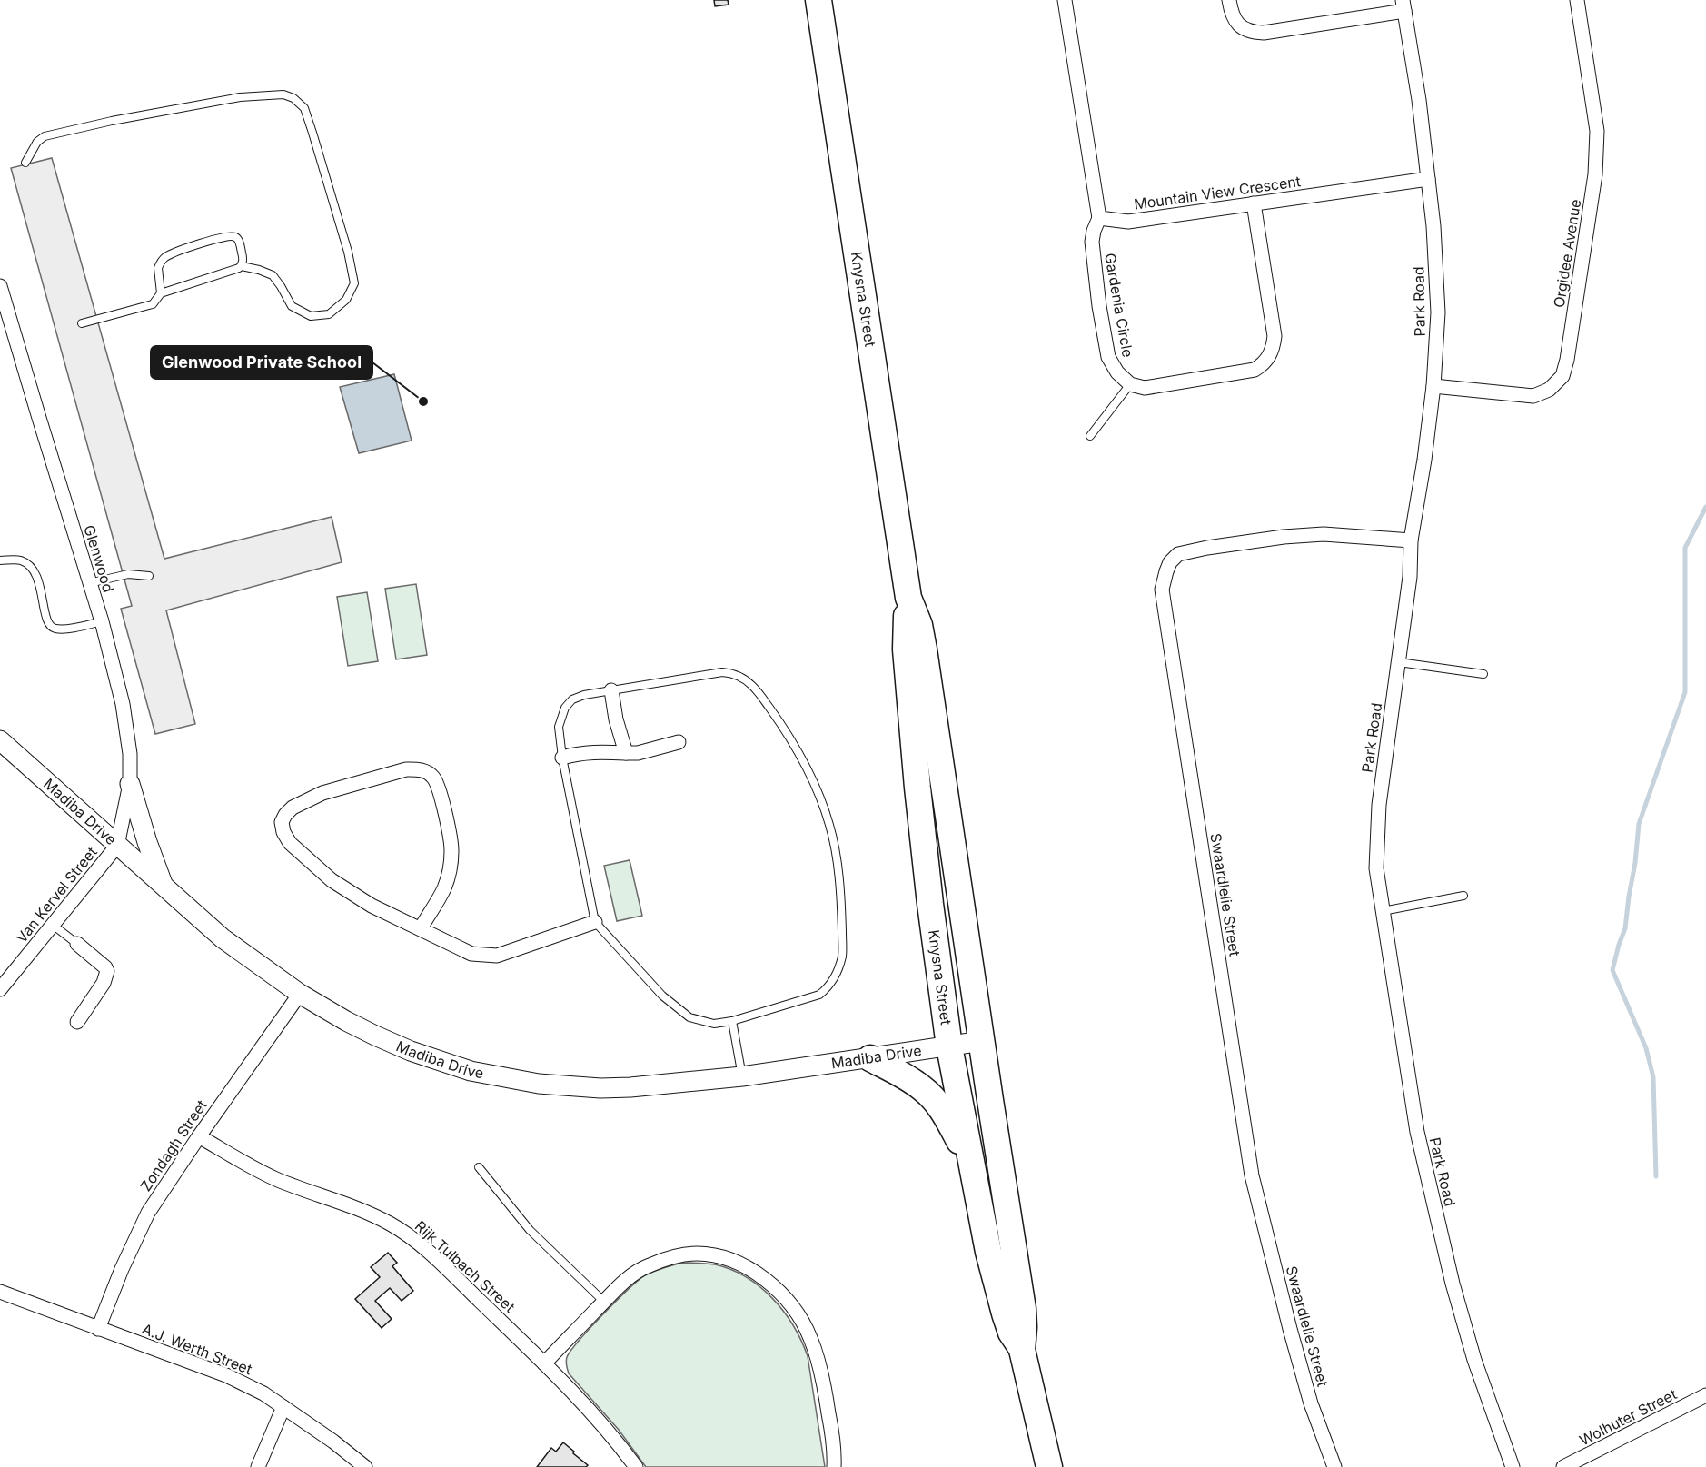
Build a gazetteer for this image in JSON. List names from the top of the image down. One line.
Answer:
{"streets":{"highway":["Knysna Street"],"street":["Mountain View Crescent","Orgidee Avenue","Park Road","Gardenia Circle","Glenwood","Madiba Drive","Van Kervel Street","Swaardlelie Street","Zondagh Street","Rijk Tulbach Street","A.J. Werth Street","Wolhuter Street"]},"crossings":[["Mountain View Crescent","Park Road"],["Mountain View Crescent","Gardenia Circle"],["Orgidee Avenue","Park Road"],["Knysna Street","Madiba Drive"],["Park Road","Swaardlelie Street"],["Glenwood","Madiba Drive"],["Glenwood","Van Kervel Street"],["Madiba Drive","Van Kervel Street"],["Madiba Drive","Zondagh Street"],["Zondagh Street","Rijk Tulbach Street"],["Zondagh Street","A.J. Werth Street"]],"places":["Glenwood Private School"]}
